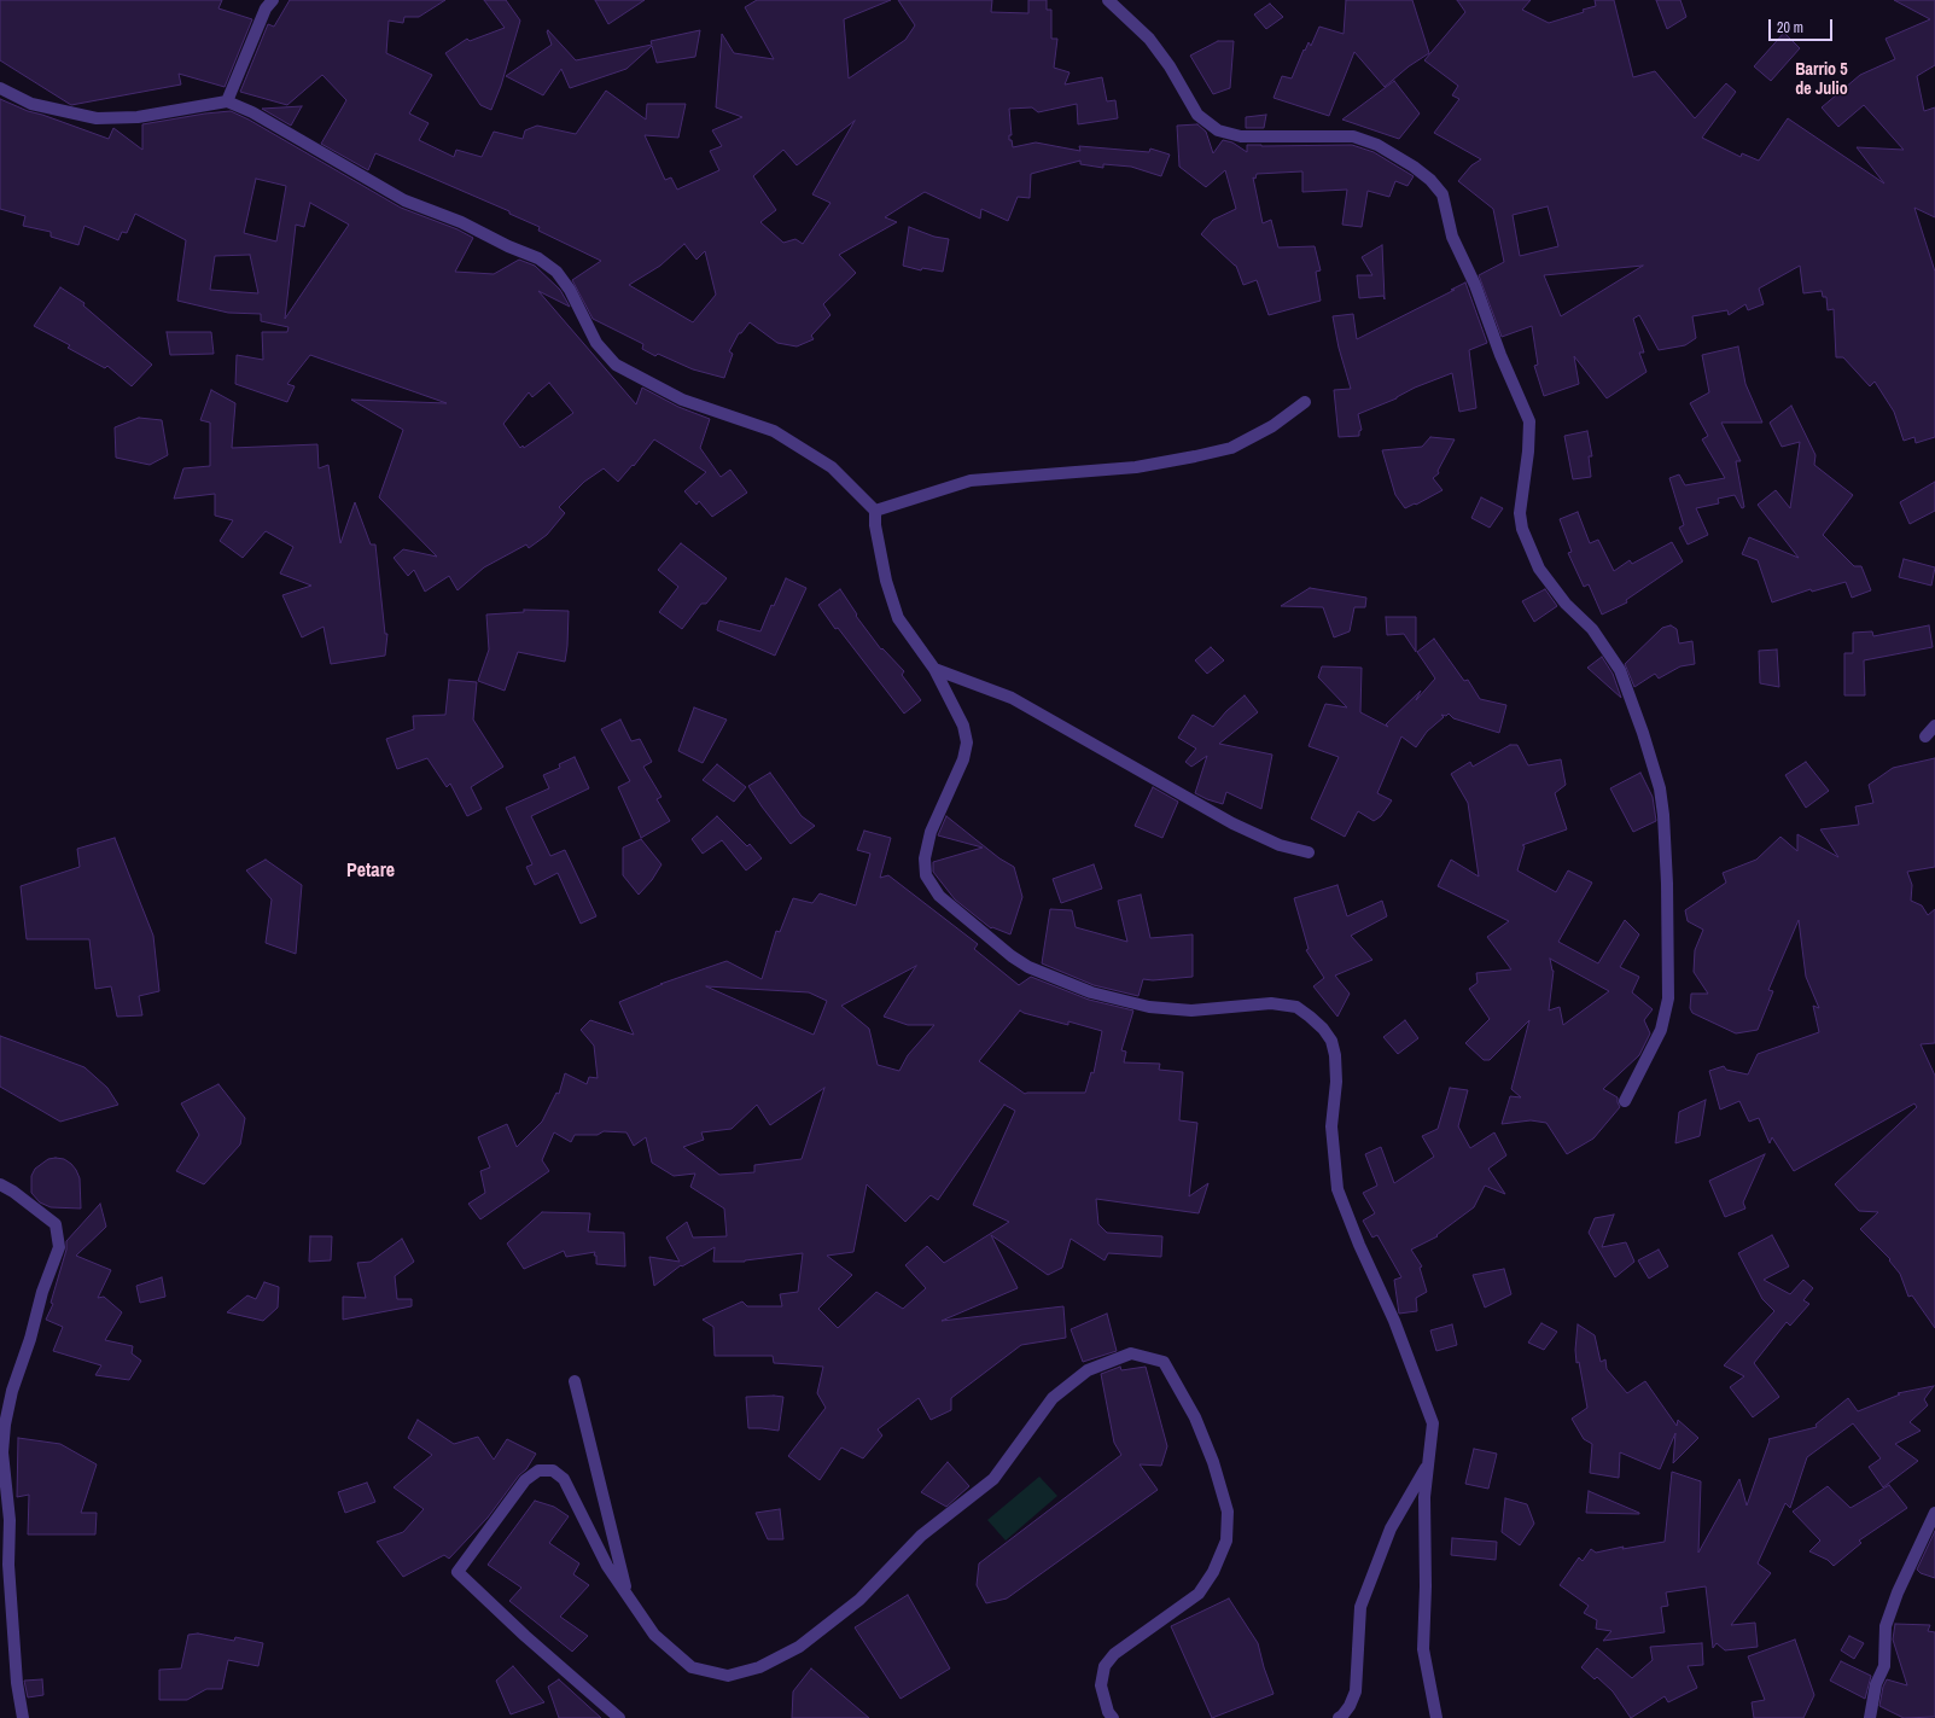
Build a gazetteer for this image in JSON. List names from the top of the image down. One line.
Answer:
{"districts":["Barrio 5 de Julio","Petare"],"scale_bar":"20 m"}
